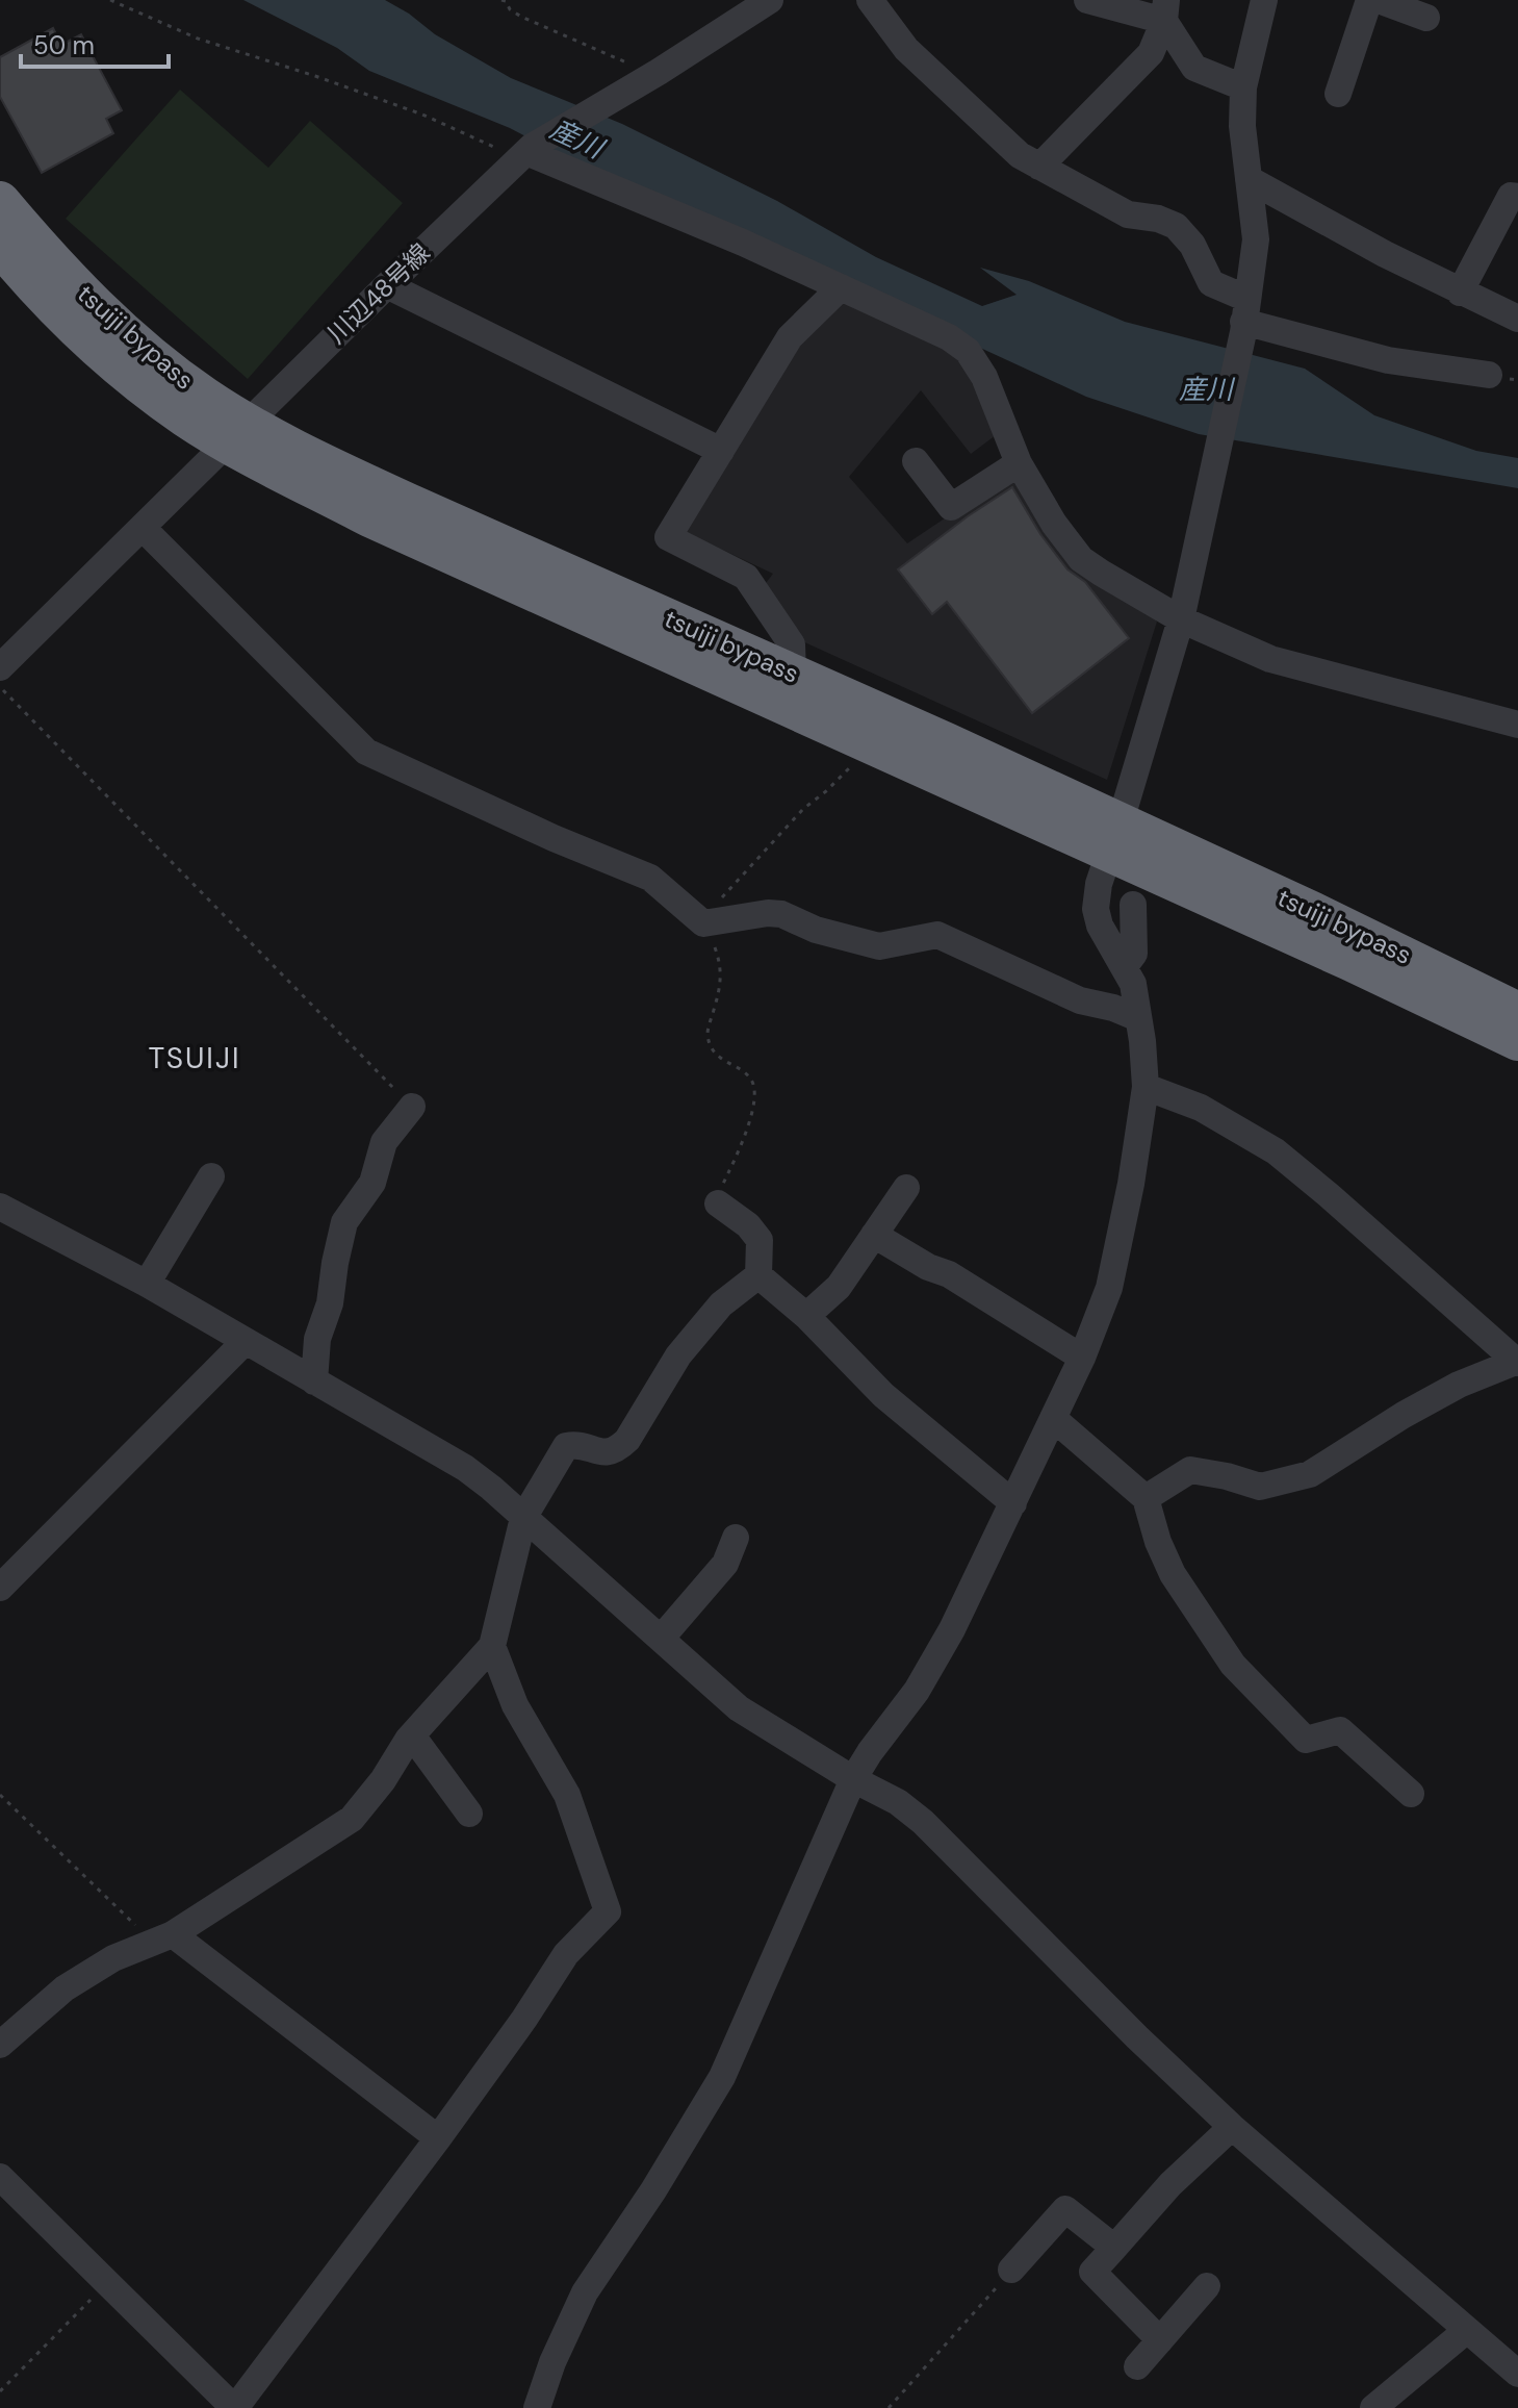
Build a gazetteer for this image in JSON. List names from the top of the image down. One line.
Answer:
{"streets":{"highway":["tsuiji bypass"],"street":["川辺48号線"]},"crossings":[["川辺48号線","tsuiji bypass"]],"districts":["TSUIJI"],"water":["産川"],"scale_bar":"50 m"}
